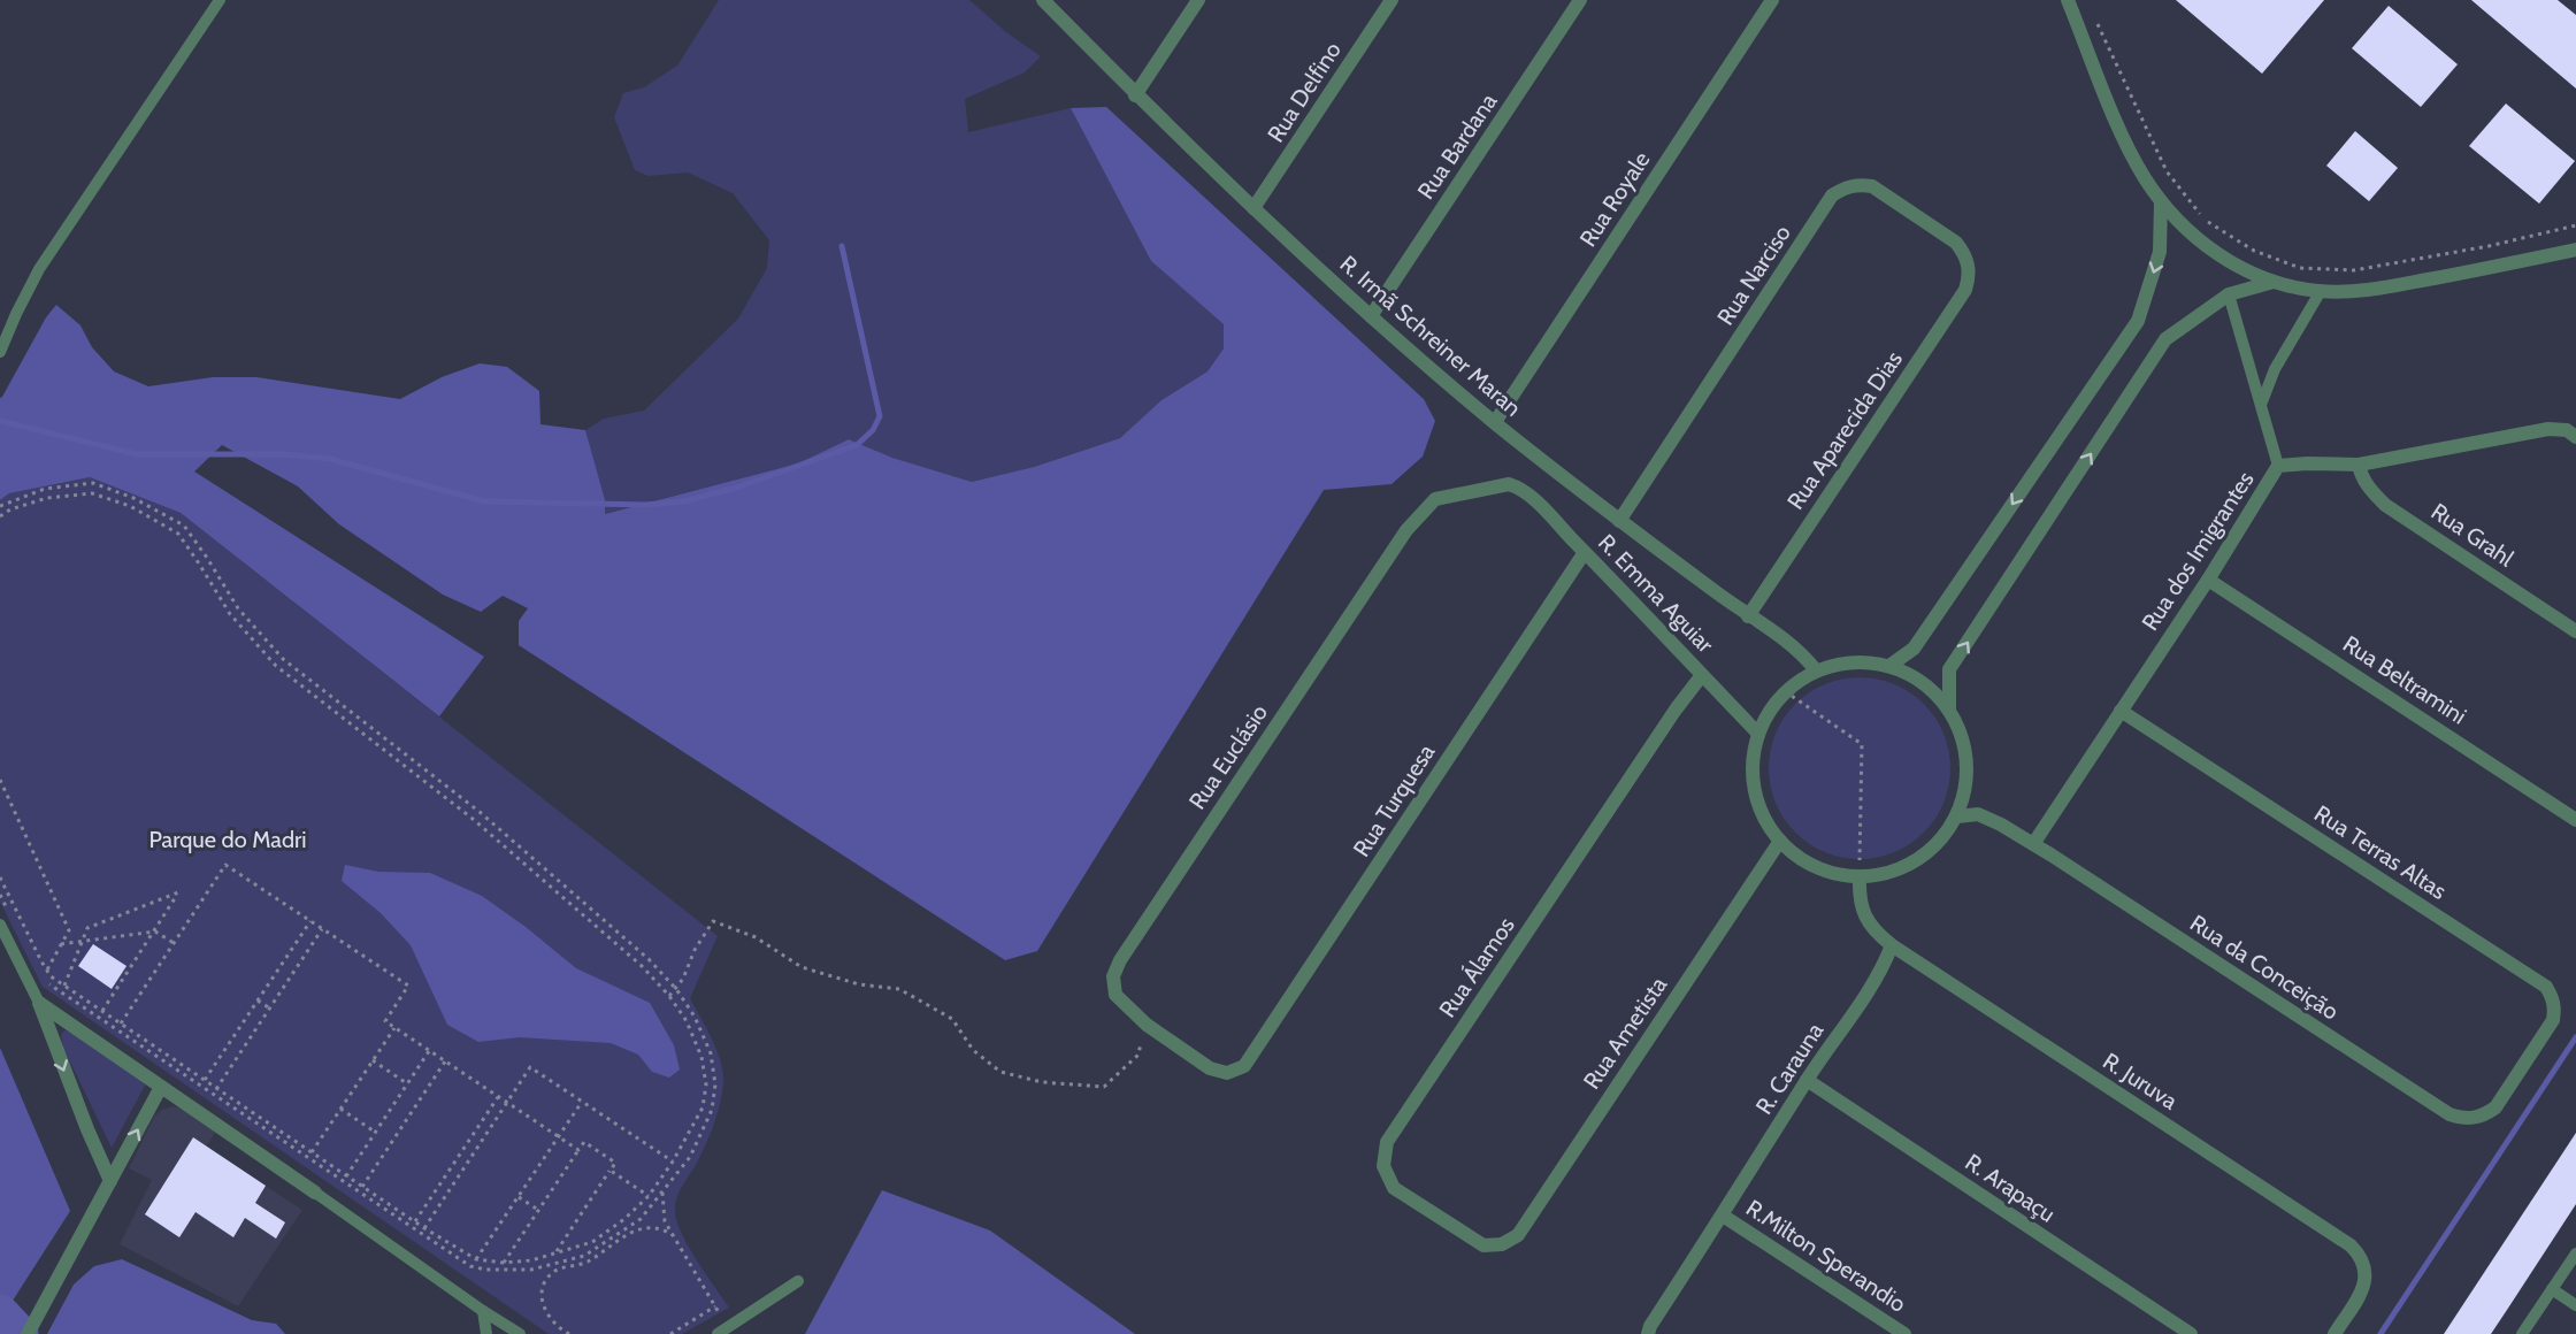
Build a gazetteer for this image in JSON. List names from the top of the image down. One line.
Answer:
{"streets":{"street":["Rua Delfino","Rua Bardana","Rua Royale","Rua Narciso","R. Irmã Schreiner Maran","Rua Aparecida Dias","Rua Grahl","Rua dos Imigrantes","R. Emma Aguiar","Rua Beltramini","Rua Euclásio","Rua Turquesa","Rua Terras Altas","Rua Álamos","Rua da Conceição","Rua Ametista","R. Carauna","R. Juruva","R. Arapaçu","R.Milton Sperandio"]},"crossings":[["Rua Delfino","R. Irmã Schreiner Maran"],["Rua Bardana","R. Irmã Schreiner Maran"],["Rua Royale","R. Irmã Schreiner Maran"],["Rua Narciso","R. Irmã Schreiner Maran"],["Rua Narciso","Rua Aparecida Dias"],["R. Irmã Schreiner Maran","Rua Aparecida Dias"],["Rua Grahl","Rua dos Imigrantes"],["Rua dos Imigrantes","Rua Beltramini"],["Rua dos Imigrantes","Rua Terras Altas"],["Rua dos Imigrantes","Rua da Conceição"],["R. Emma Aguiar","Rua Euclásio"],["R. Emma Aguiar","Rua Turquesa"],["R. Emma Aguiar","Rua Álamos"],["Rua Euclásio","Rua Turquesa"],["Rua Terras Altas","Rua da Conceição"],["Rua Álamos","Rua Ametista"],["R. Carauna","R. Juruva"],["R. Carauna","R. Arapaçu"],["R. Carauna","R.Milton Sperandio"]],"parks":["Parque do Madri"]}
